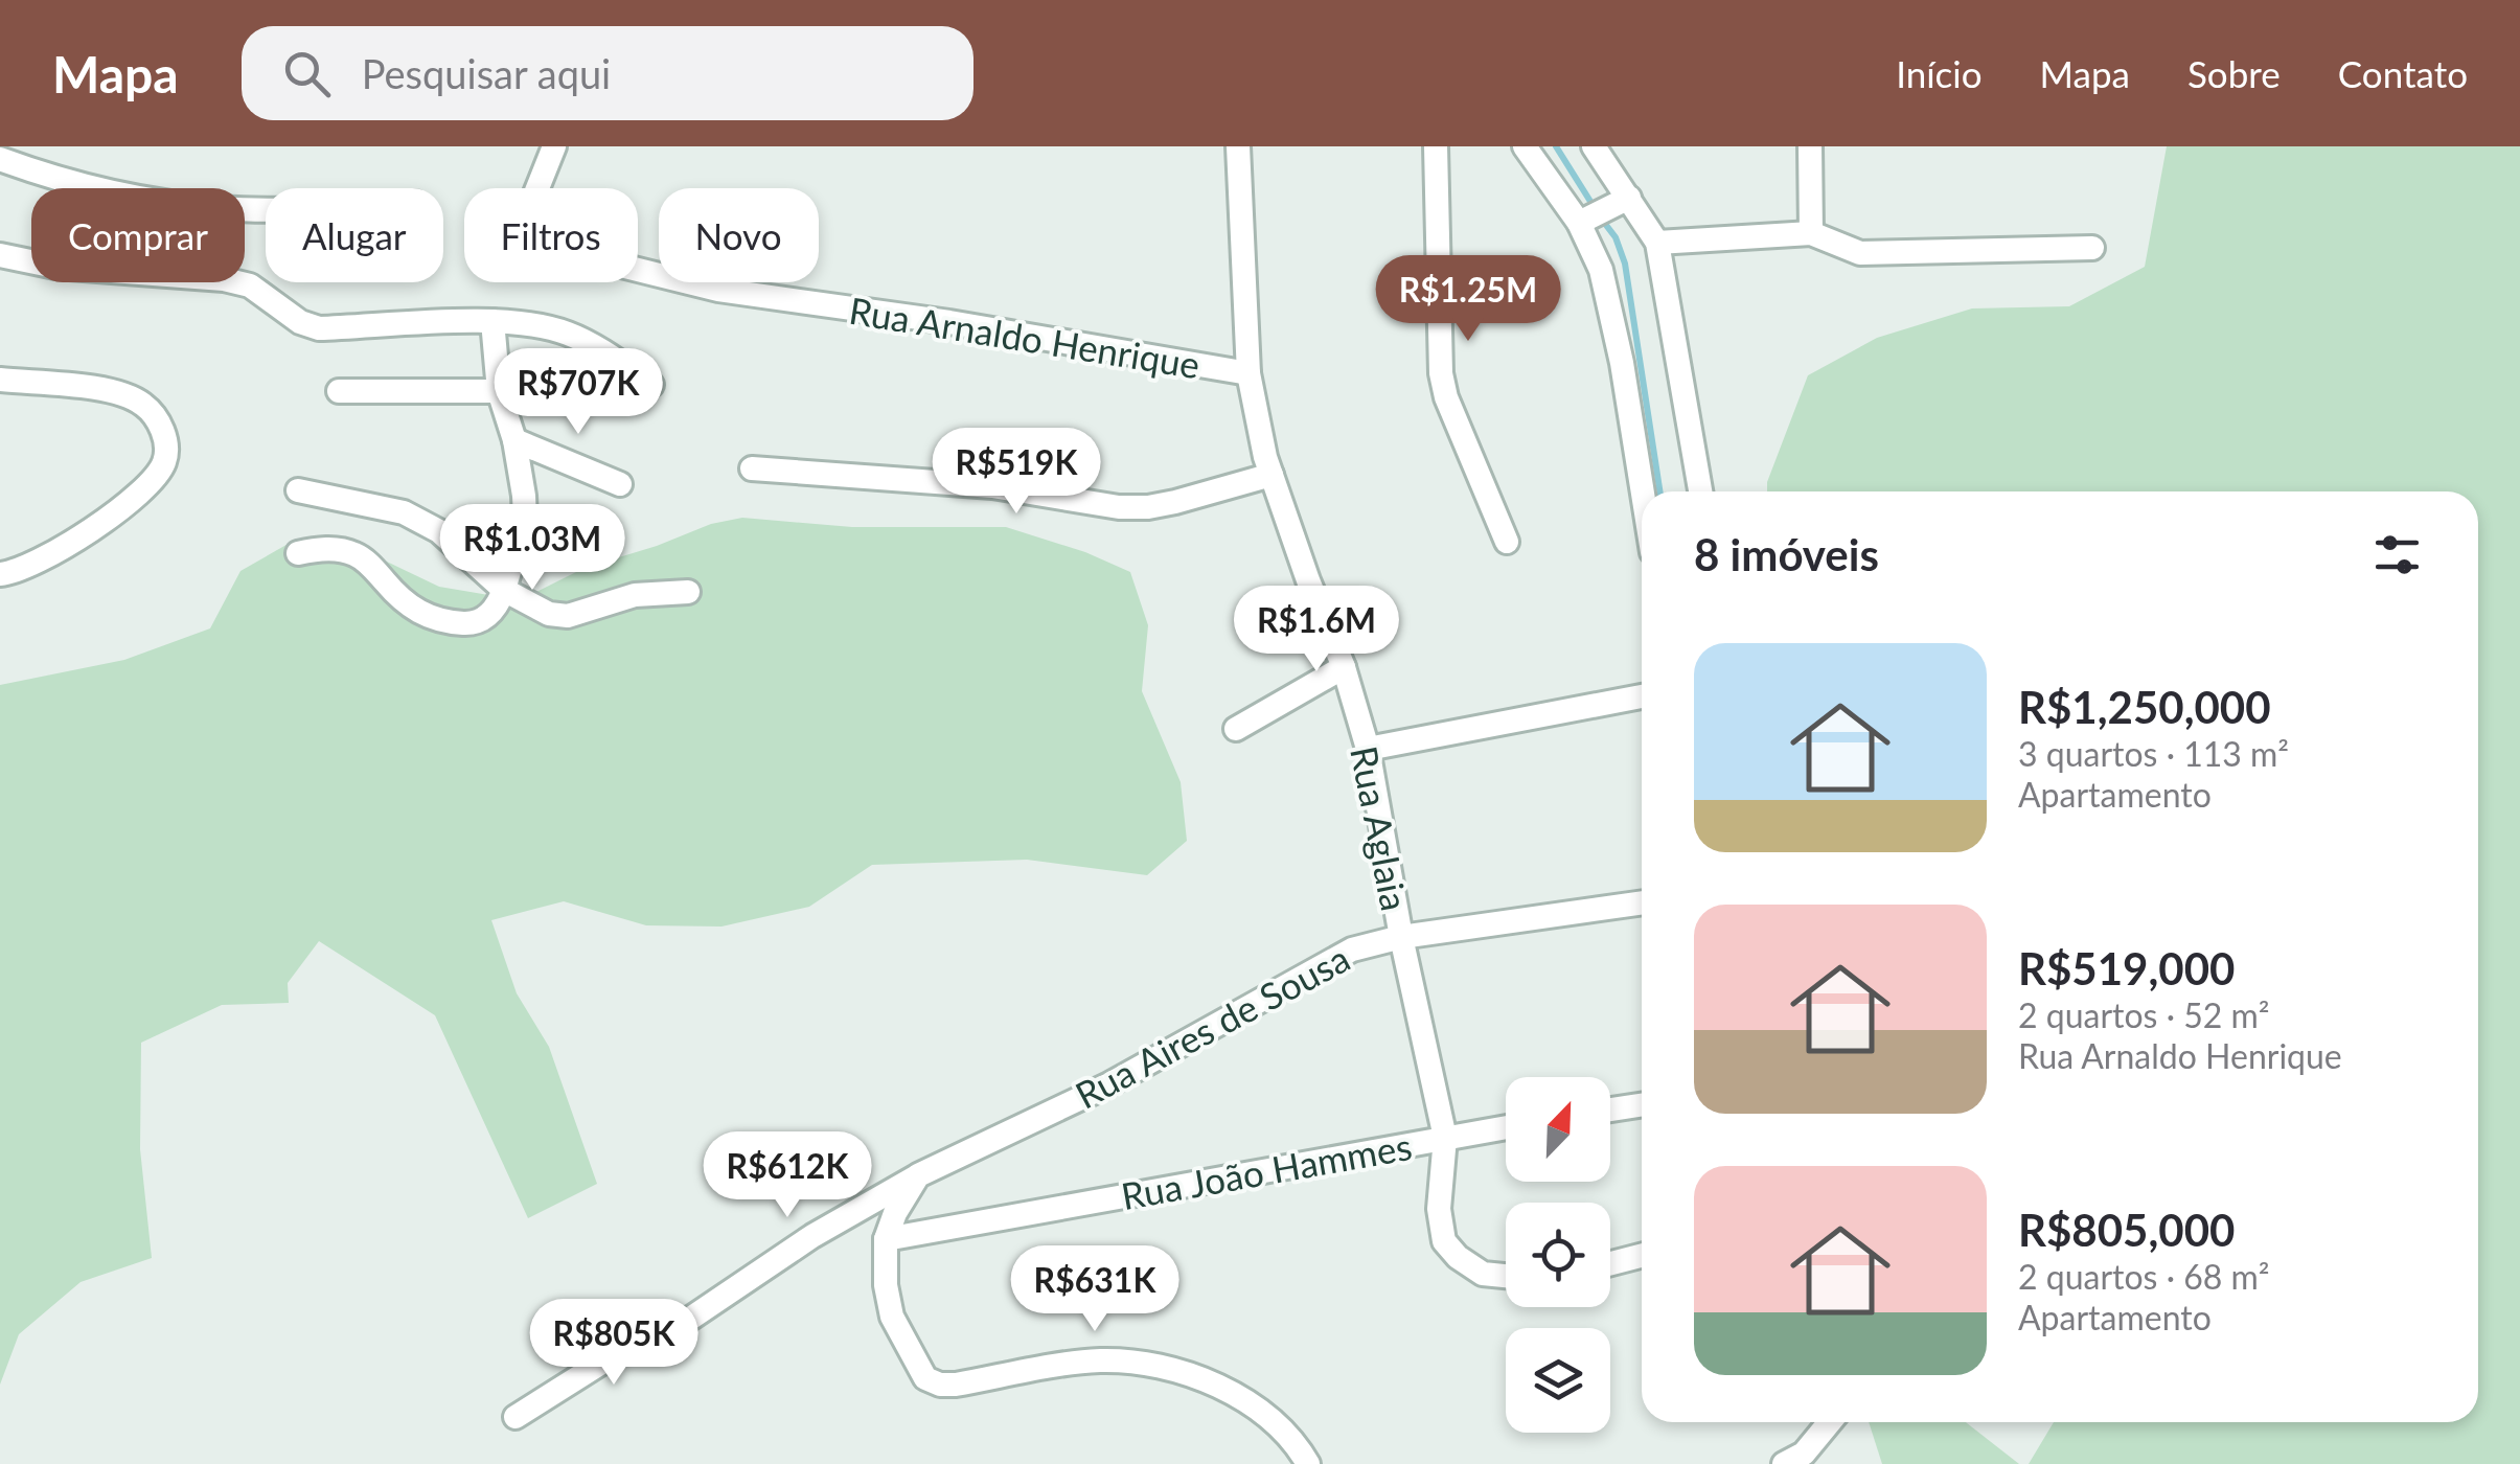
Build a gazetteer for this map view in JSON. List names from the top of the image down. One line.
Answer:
{"streets":{"street":["Rua Arnaldo Henrique","Rua Aglaia","Rua Aires de Sousa","Rua João Hammes"]},"crossings":[["Rua Arnaldo Henrique","Rua Aglaia"],["Rua Aglaia","Rua Aires de Sousa"],["Rua Aglaia","Rua João Hammes"]],"north":"top right","page":{"header":"Mapa","search":"Pesquisar aqui","nav":["Início","Mapa","Sobre","Contato"],"chip":["Comprar","Alugar","Filtros","Novo"],"price":["R$1.25M","R$707K","R$519K","R$1.03M","R$1.6M","R$612K","R$631K","R$805K"],"heading":"8 imóveis","list":[{"name":"R$1,250,000","note":"3 quartos · 113 m² · Apartamento"},{"name":"R$519,000","note":"2 quartos · 52 m² · Rua Arnaldo Henrique"},{"name":"R$805,000","note":"2 quartos · 68 m² · Apartamento"}]}}
